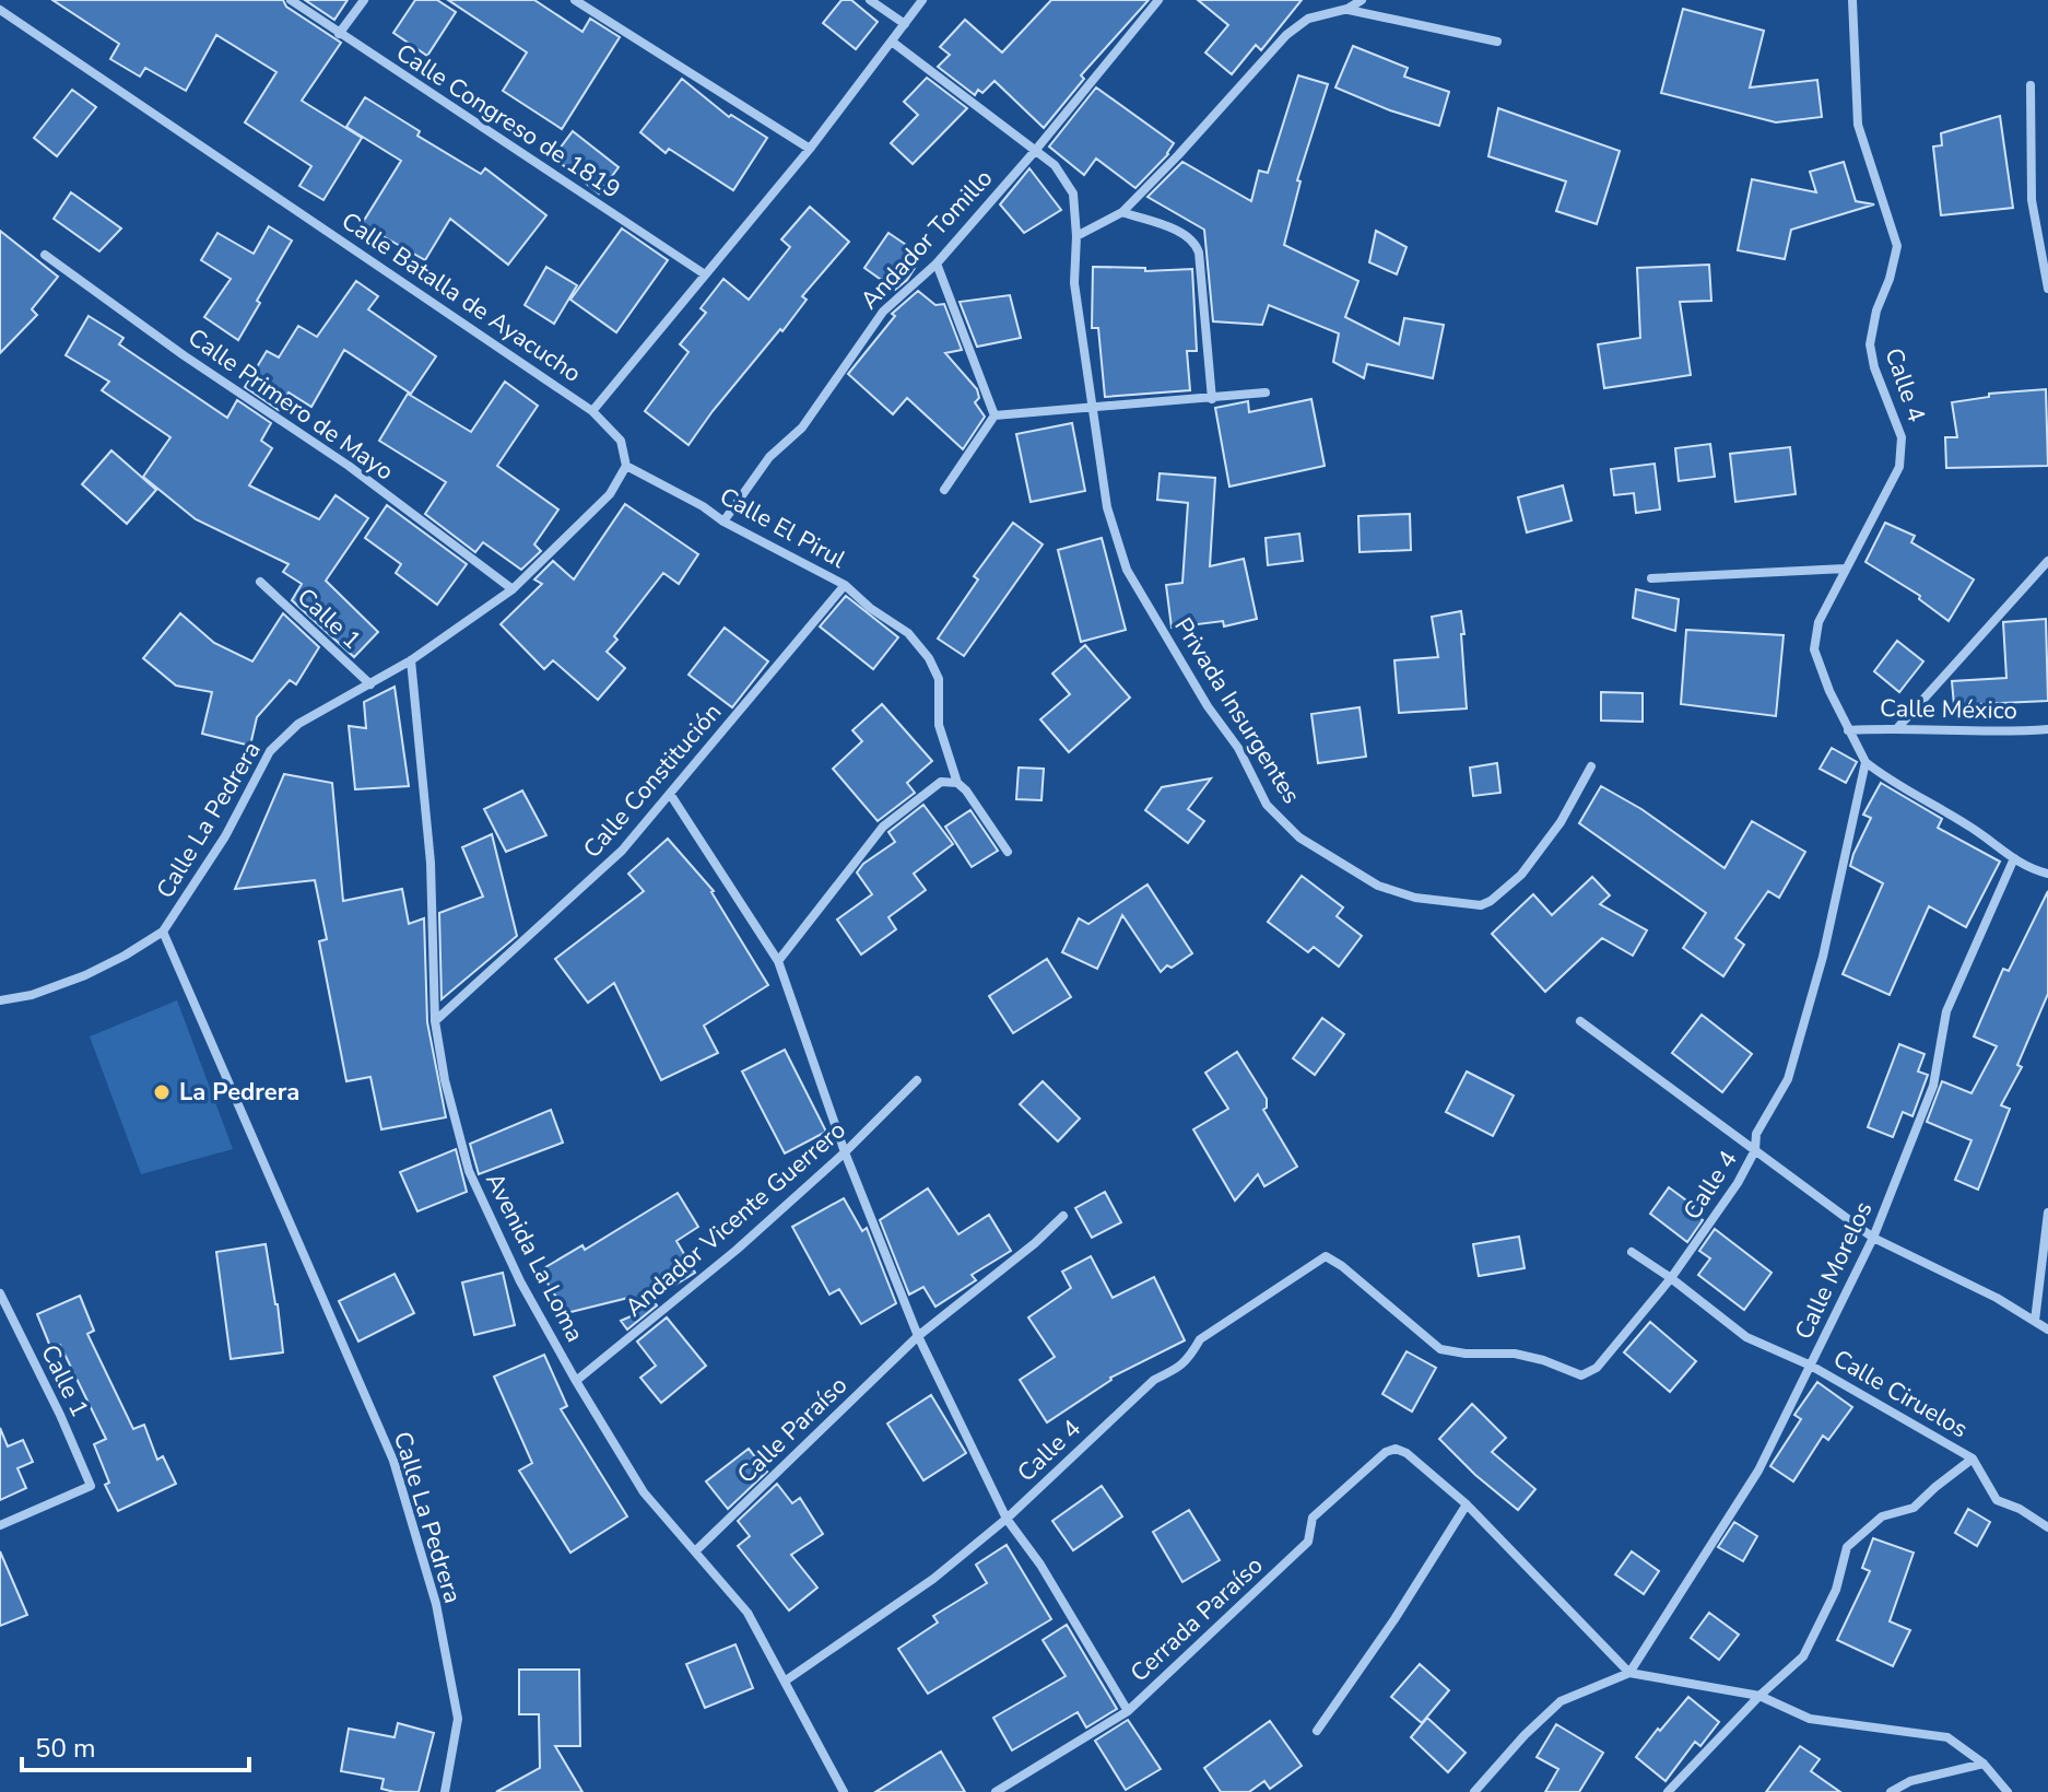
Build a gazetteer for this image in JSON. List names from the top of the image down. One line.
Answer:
{"streets":{"street":["Calle Congreso de 1819","Andador Tomillo","Calle Batalla de Ayacucho","Calle 4","Calle Primero de Mayo","Calle El Pirul","Calle 1","Calle México","Privada Insurgentes","Calle Constitución","Calle La Pedrera","Andador Vicente Guerrero","Avenida La Loma","Calle Morelos","Calle Ciruelos","Calle Paraíso","Cerrada Paraíso"]},"crossings":[["Calle Congreso de 1819","Calle Batalla de Ayacucho"],["Andador Tomillo","Calle El Pirul"],["Andador Tomillo","Privada Insurgentes"],["Calle Batalla de Ayacucho","Privada Insurgentes"],["Calle 4","Calle México"],["Calle 4","Avenida La Loma"],["Calle 4","Calle Ciruelos"],["Calle Primero de Mayo","Calle La Pedrera"],["Calle El Pirul","Calle Constitución"],["Calle El Pirul","Calle La Pedrera"],["Calle 1","Calle La Pedrera"],["Calle Constitución","Avenida La Loma"],["Calle La Pedrera","Avenida La Loma"],["Andador Vicente Guerrero","Avenida La Loma"],["Avenida La Loma","Calle Paraíso"],["Calle Morelos","Calle Ciruelos"]],"places":["La Pedrera"],"scale_bar":"50 m"}
